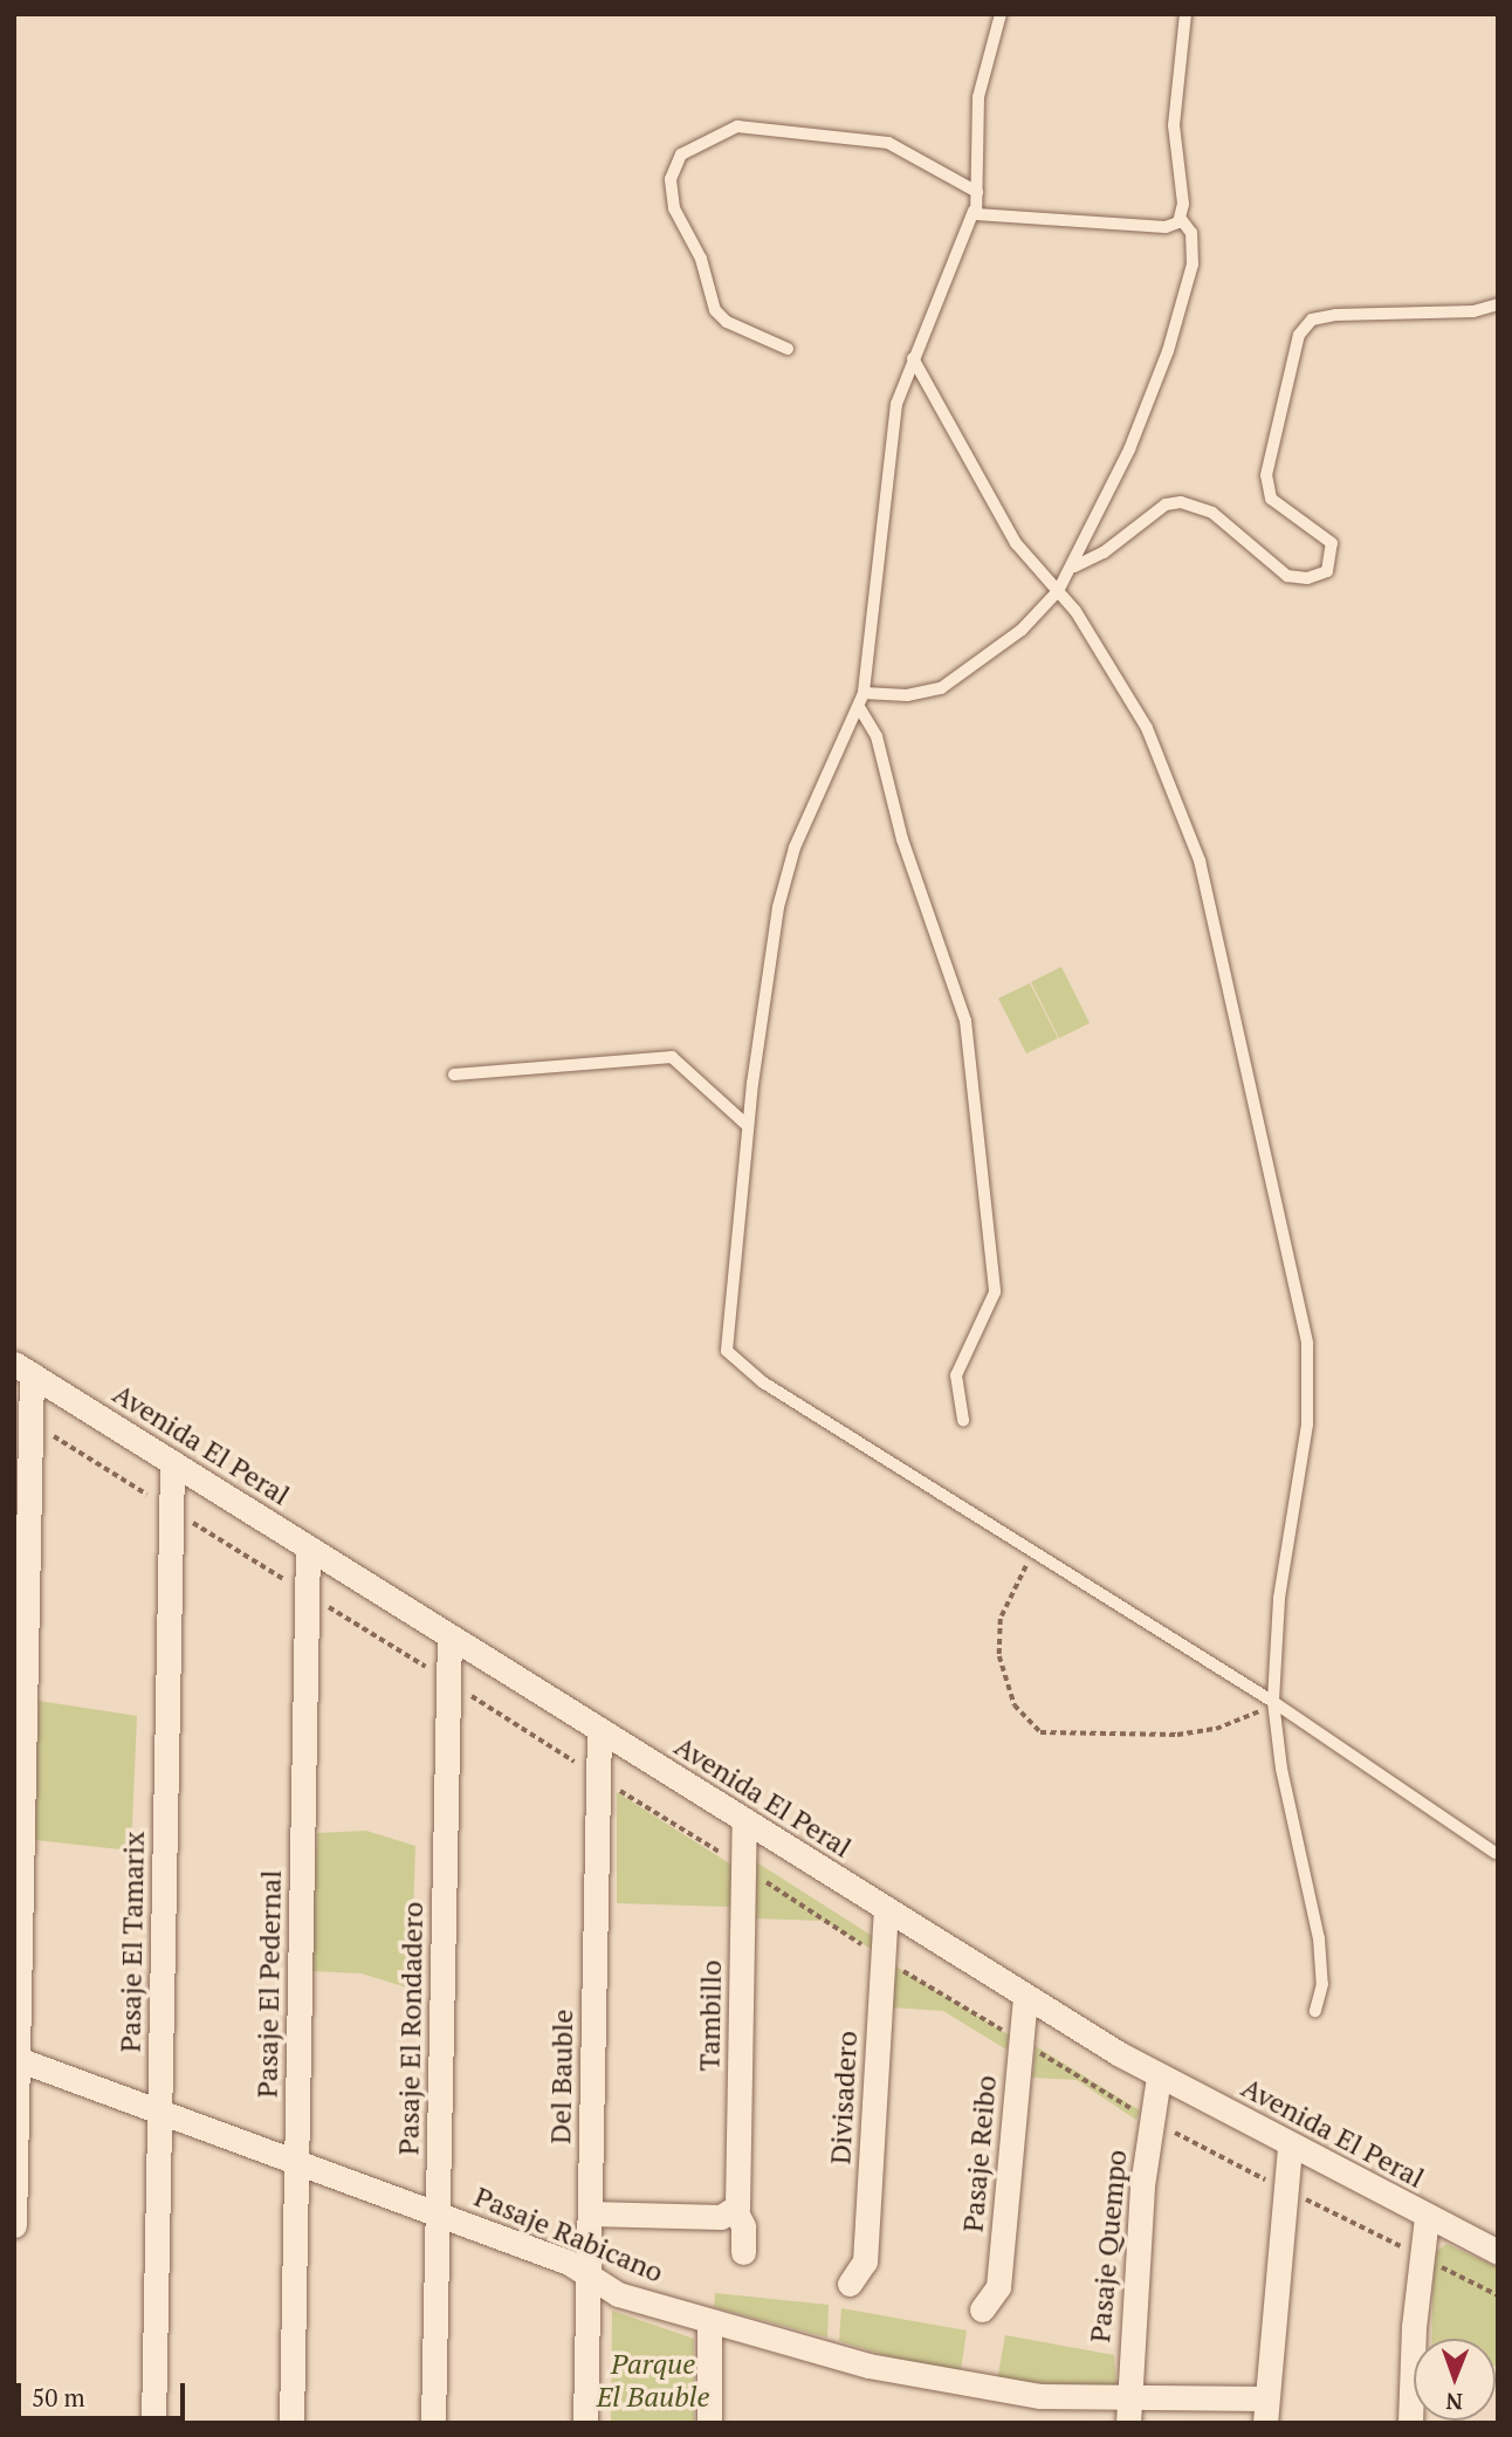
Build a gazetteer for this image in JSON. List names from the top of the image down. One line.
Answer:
{"streets":{"street":["Avenida El Peral","Pasaje El Tamarix","Pasaje El Pedernal","Tambillo","Pasaje El Rondadero","Del Bauble","Divisadero","Pasaje Reibo","Pasaje Rabicano","Pasaje Quempo"]},"crossings":[["Avenida El Peral","Pasaje El Tamarix"],["Avenida El Peral","Pasaje El Pedernal"],["Avenida El Peral","Tambillo"],["Avenida El Peral","Pasaje El Rondadero"],["Avenida El Peral","Del Bauble"],["Avenida El Peral","Divisadero"],["Avenida El Peral","Pasaje Reibo"],["Avenida El Peral","Pasaje Quempo"],["Pasaje El Tamarix","Pasaje Rabicano"],["Pasaje El Pedernal","Pasaje Rabicano"],["Pasaje El Rondadero","Pasaje Rabicano"],["Del Bauble","Pasaje Rabicano"],["Pasaje Rabicano","Pasaje Quempo"]],"parks":["Parque El Bauble"],"scale_bar":"50 m","north":"bottom"}
